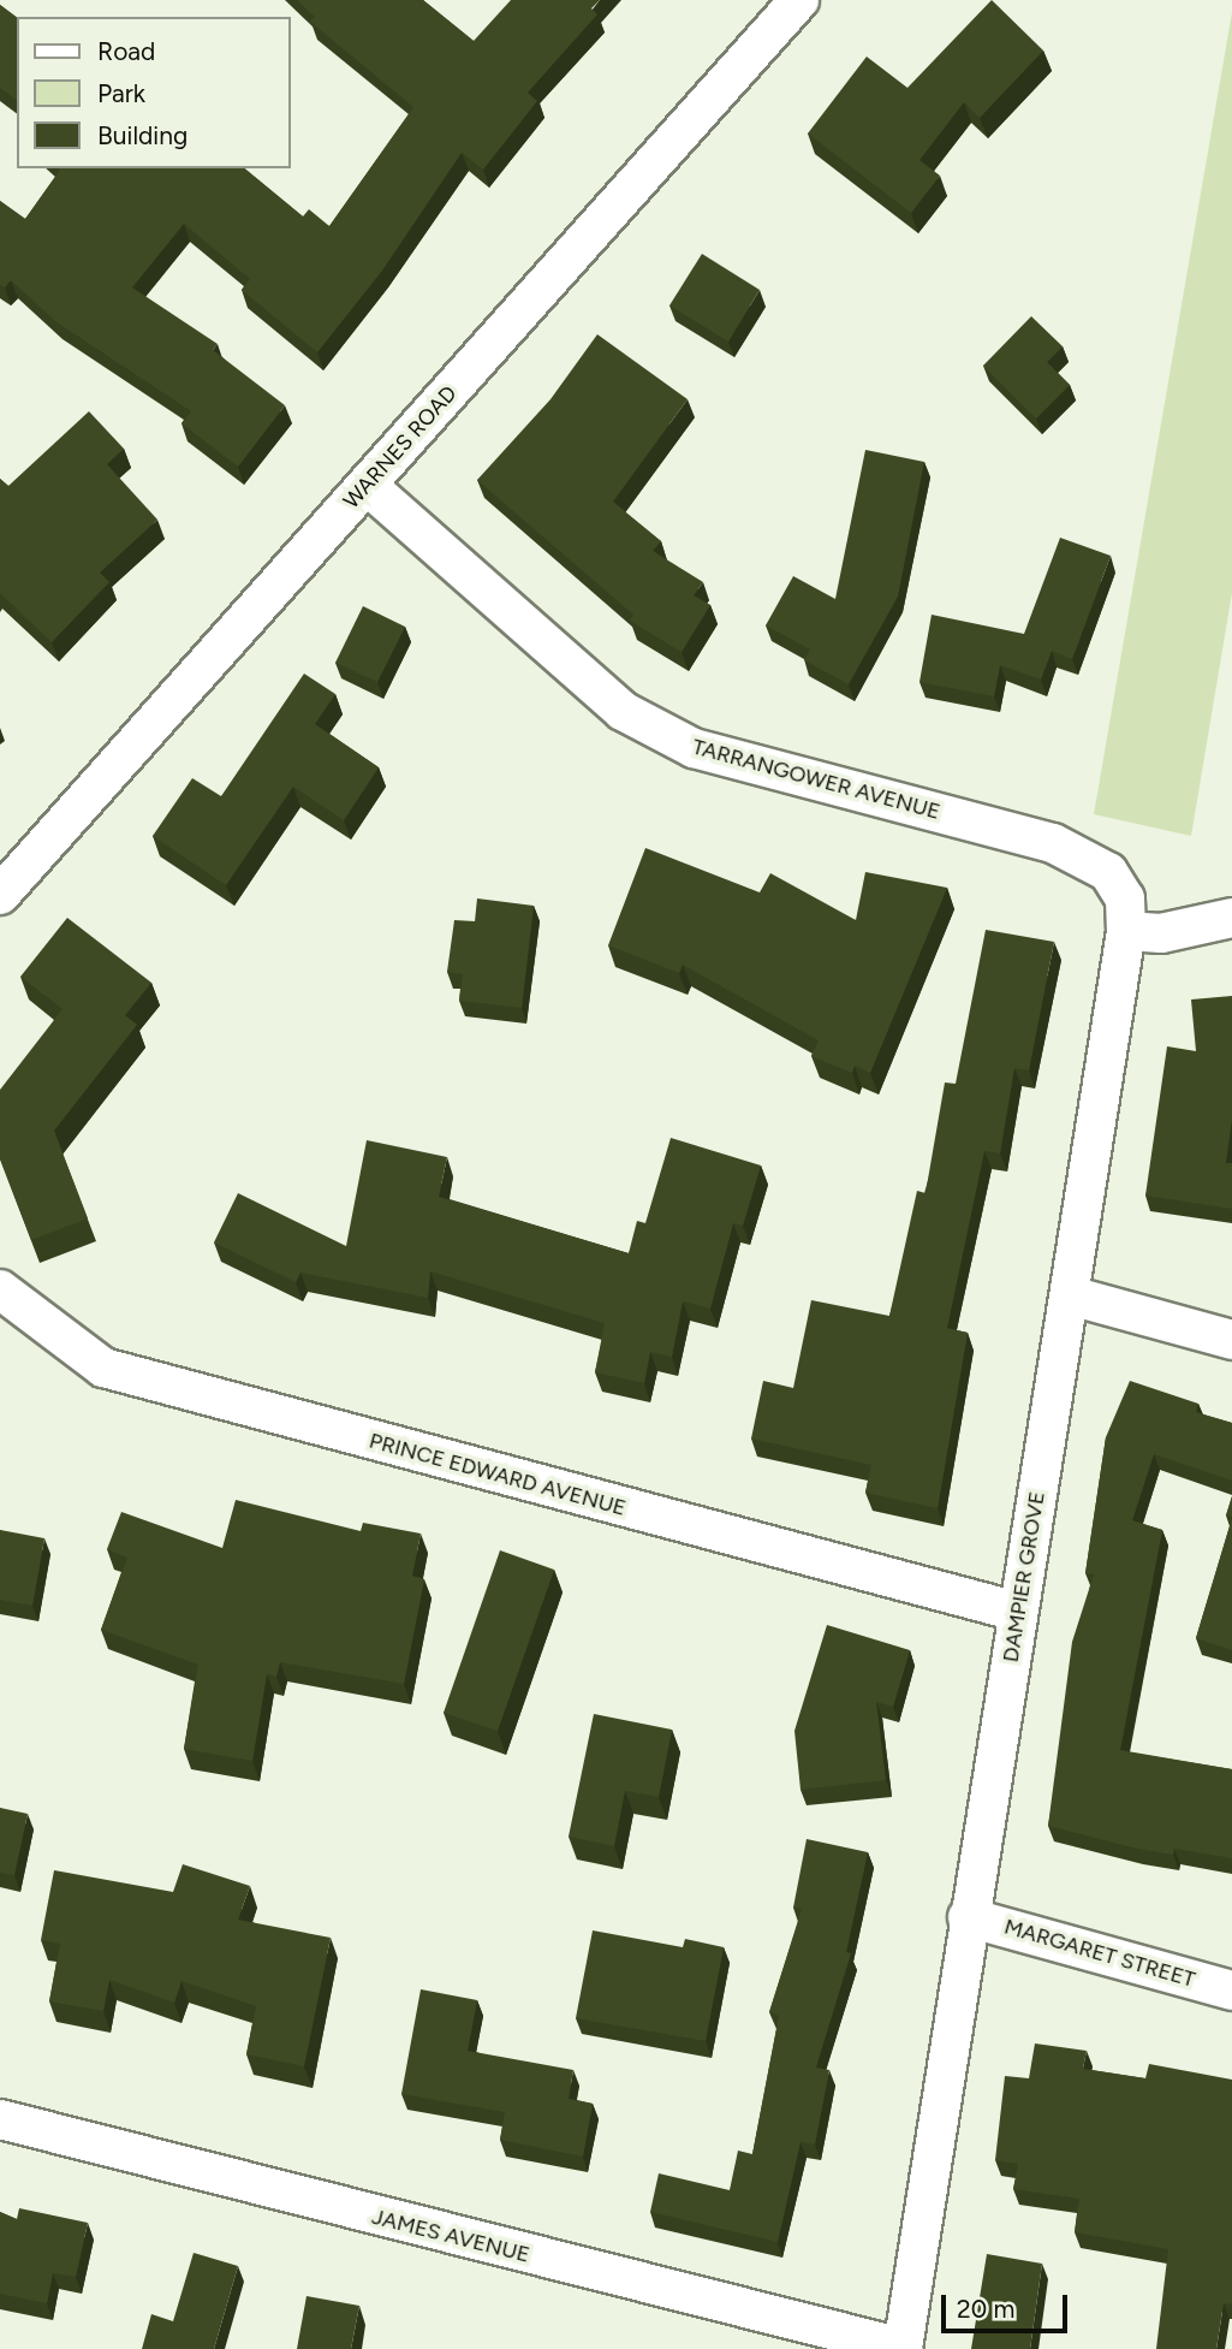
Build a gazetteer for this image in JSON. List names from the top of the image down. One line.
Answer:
{"streets":{"street":["WARNES ROAD","TARRANGOWER AVENUE","PRINCE EDWARD AVENUE","DAMPIER GROVE","MARGARET STREET","JAMES AVENUE"]},"crossings":[["WARNES ROAD","TARRANGOWER AVENUE"],["TARRANGOWER AVENUE","DAMPIER GROVE"],["PRINCE EDWARD AVENUE","DAMPIER GROVE"],["DAMPIER GROVE","MARGARET STREET"],["DAMPIER GROVE","JAMES AVENUE"]],"legend":["Road","Park","Building"],"scale_bar":"20 m"}
